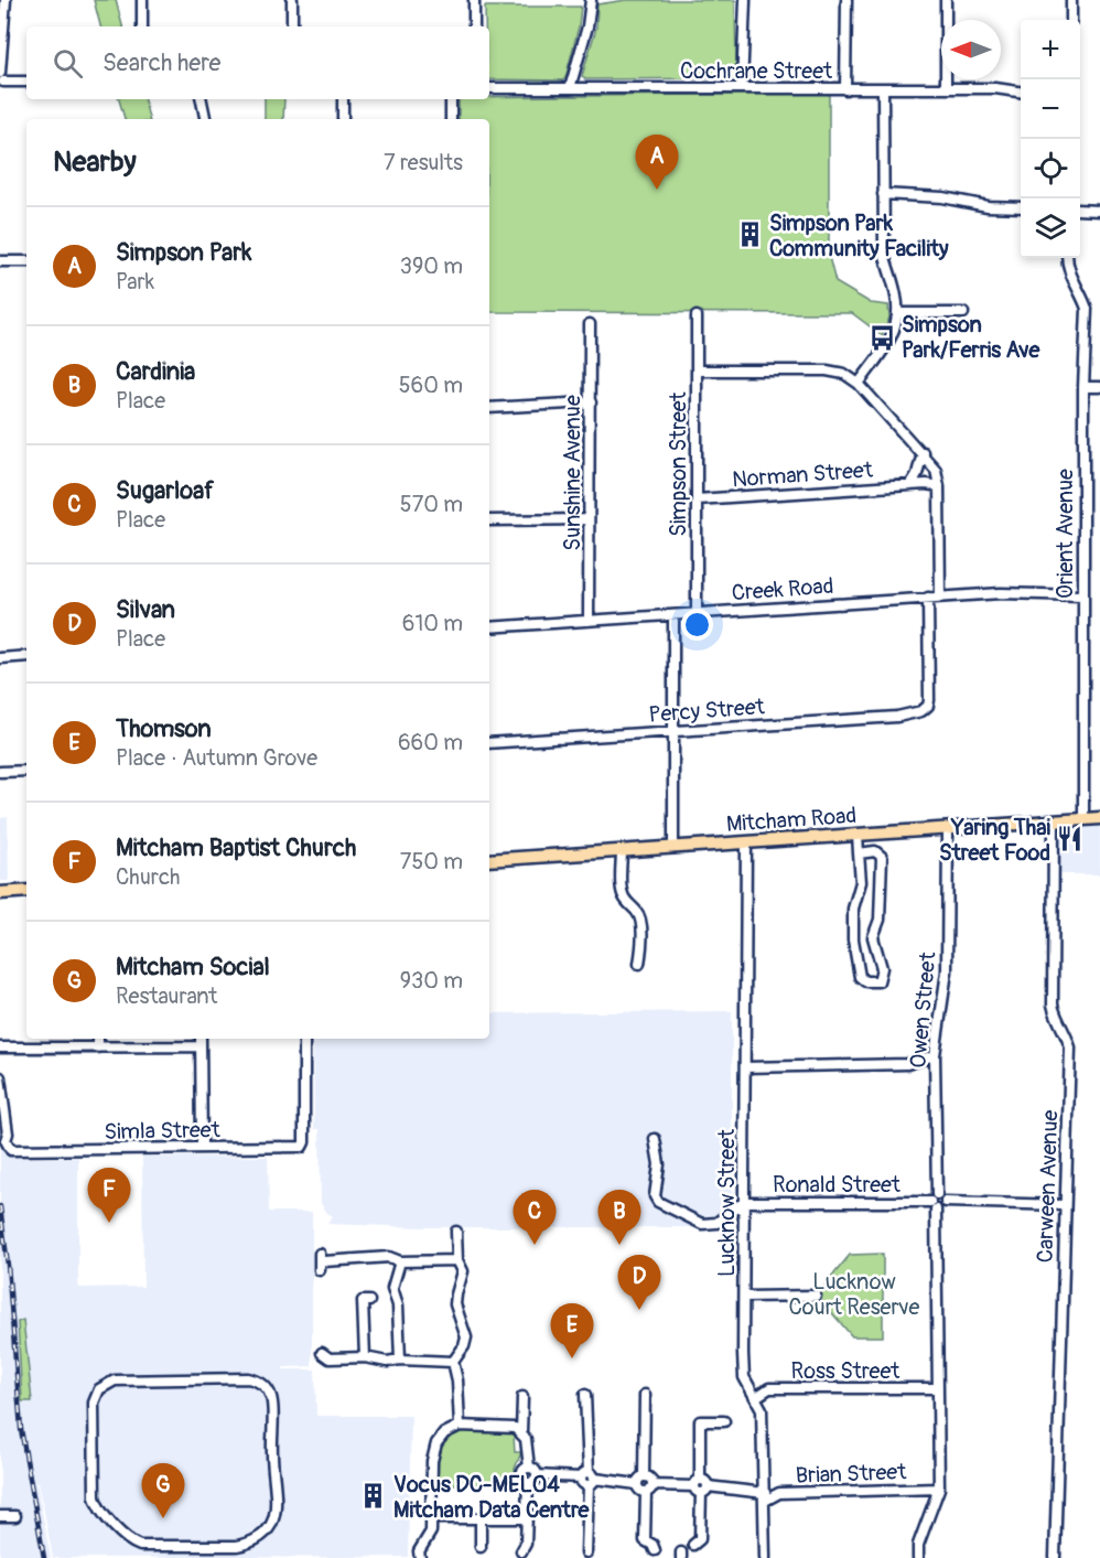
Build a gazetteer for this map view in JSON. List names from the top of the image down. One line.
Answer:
{"streets":{"main road":["Mitcham Road"],"street":["Cochrane Street","Simpson Street","Sunshine Avenue","Norman Street","Orient Avenue","Creek Road","Percy Street","Owen Street","Simla Street","Ronald Street","Carween Avenue","Lucknow Street","Ross Street","Brian Street"]},"crossings":[["Simpson Street","Norman Street"],["Simpson Street","Creek Road"],["Sunshine Avenue","Creek Road"],["Orient Avenue","Creek Road"],["Orient Avenue","Mitcham Road"],["Creek Road","Percy Street"],["Mitcham Road","Owen Street"],["Mitcham Road","Carween Avenue"],["Mitcham Road","Lucknow Street"],["Owen Street","Ronald Street"],["Owen Street","Ross Street"],["Owen Street","Brian Street"],["Ronald Street","Lucknow Street"],["Lucknow Street","Ross Street"],["Lucknow Street","Brian Street"]],"parks":["Lucknow Court Reserve"],"places":{"building":["Simpson Park Community Facility","Vocus DC-MEL04 Mitcham Data Centre"],"bus stop":["Simpson Park/Ferris Ave"],"restaurant":["Yaring Thai Street Food"]},"north":"left","page":{"map_buttons":["+","−"],"search":"Search here","heading":["Nearby","7 results"],"pins":["A","F","B","C","D","E","G"],"list":[{"mark":"A","name":"Simpson Park","note":"Park","value":"390 m"},{"mark":"B","name":"Cardinia","note":"Place","value":"560 m"},{"mark":"C","name":"Sugarloaf","note":"Place","value":"570 m"},{"mark":"D","name":"Silvan","note":"Place","value":"610 m"},{"mark":"E","name":"Thomson","note":"Place · Autumn Grove","value":"660 m"},{"mark":"F","name":"Mitcham Baptist Church","note":"Church","value":"750 m"},{"mark":"G","name":"Mitcham Social","note":"Restaurant","value":"930 m"}]}}
